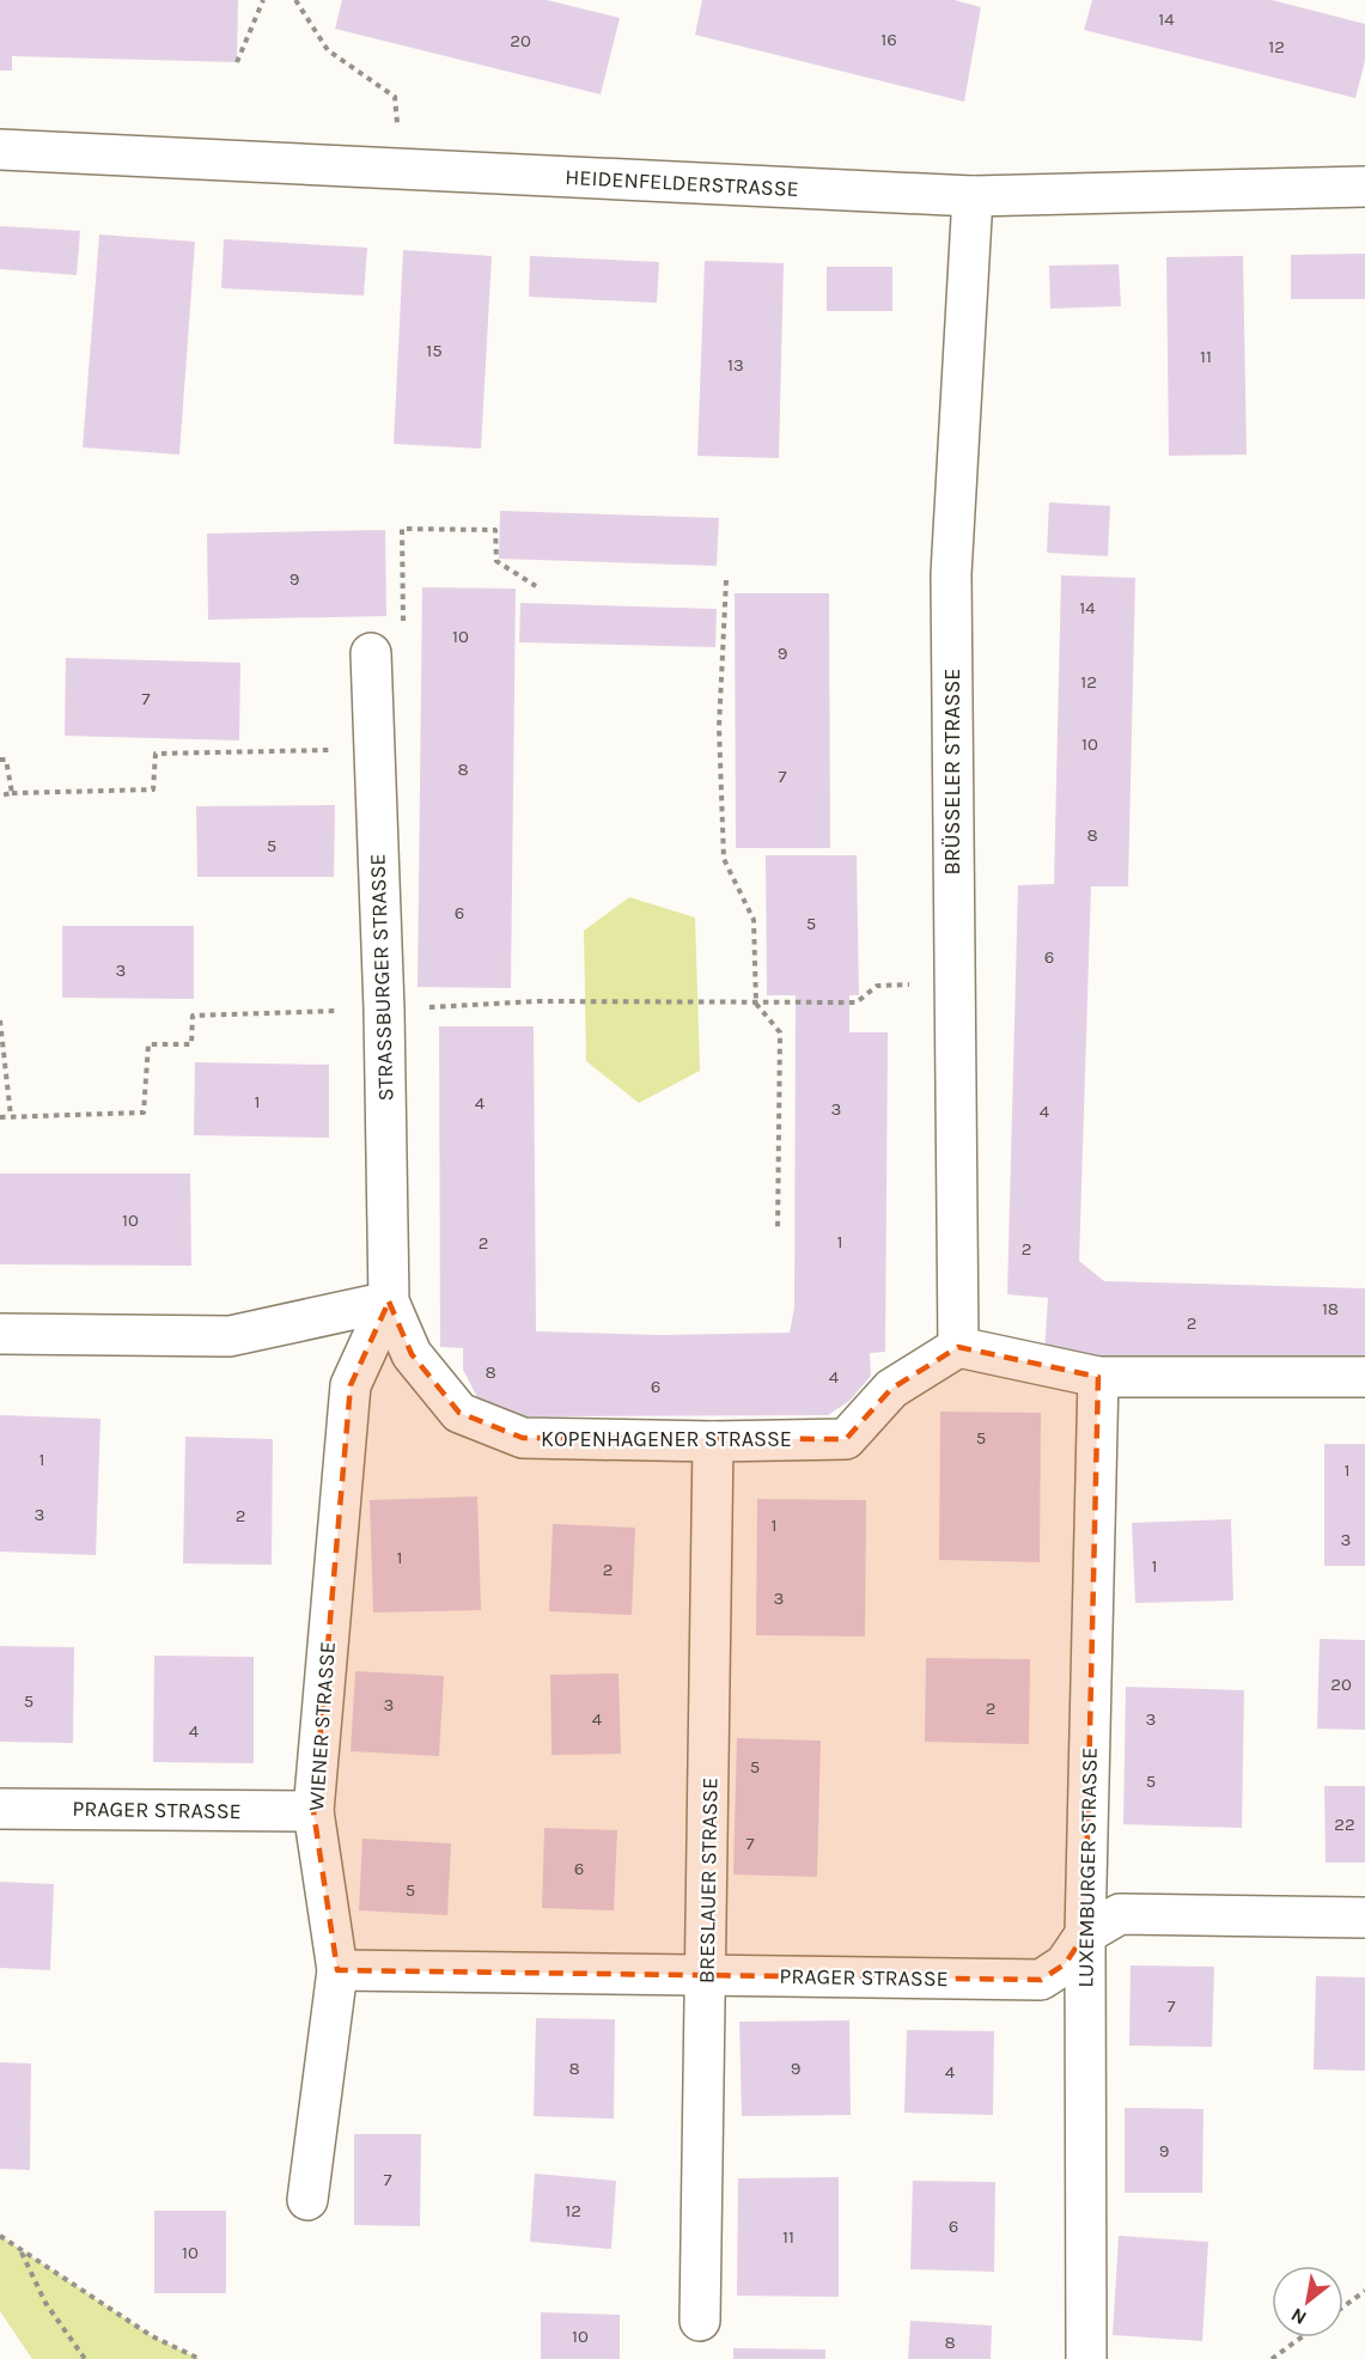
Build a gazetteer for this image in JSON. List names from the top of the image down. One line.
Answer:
{"streets":{"street":["HEIDENFELDERSTRASSE","BRÜSSELER STRASSE","STRASSBURGER STRASSE","KOPENHAGENER STRASSE","WIENER STRASSE","PRAGER STRASSE","LUXEMBURGER STRASSE","BRESLAUER STRASSE"]},"crossings":[["HEIDENFELDERSTRASSE","BRÜSSELER STRASSE"],["BRÜSSELER STRASSE","KOPENHAGENER STRASSE"],["STRASSBURGER STRASSE","KOPENHAGENER STRASSE"],["STRASSBURGER STRASSE","WIENER STRASSE"],["KOPENHAGENER STRASSE","WIENER STRASSE"],["KOPENHAGENER STRASSE","BRESLAUER STRASSE"],["WIENER STRASSE","PRAGER STRASSE"],["PRAGER STRASSE","LUXEMBURGER STRASSE"],["PRAGER STRASSE","BRESLAUER STRASSE"]],"house_numbers":["14","16","20","12","15","11","13","9","14","10","9","12","7","10","8","7","8","5","6","5","6","3","1","4","3","4","10","1","2","2","18","2","8","4","6","5","1","1","3","2","1","3","1","1","2","3","20","5","3","2","4","3","4","5","5","22","7","6","5","7","8","9","4","9","7","12","6","11","10","10","8"],"north":"bottom left"}
